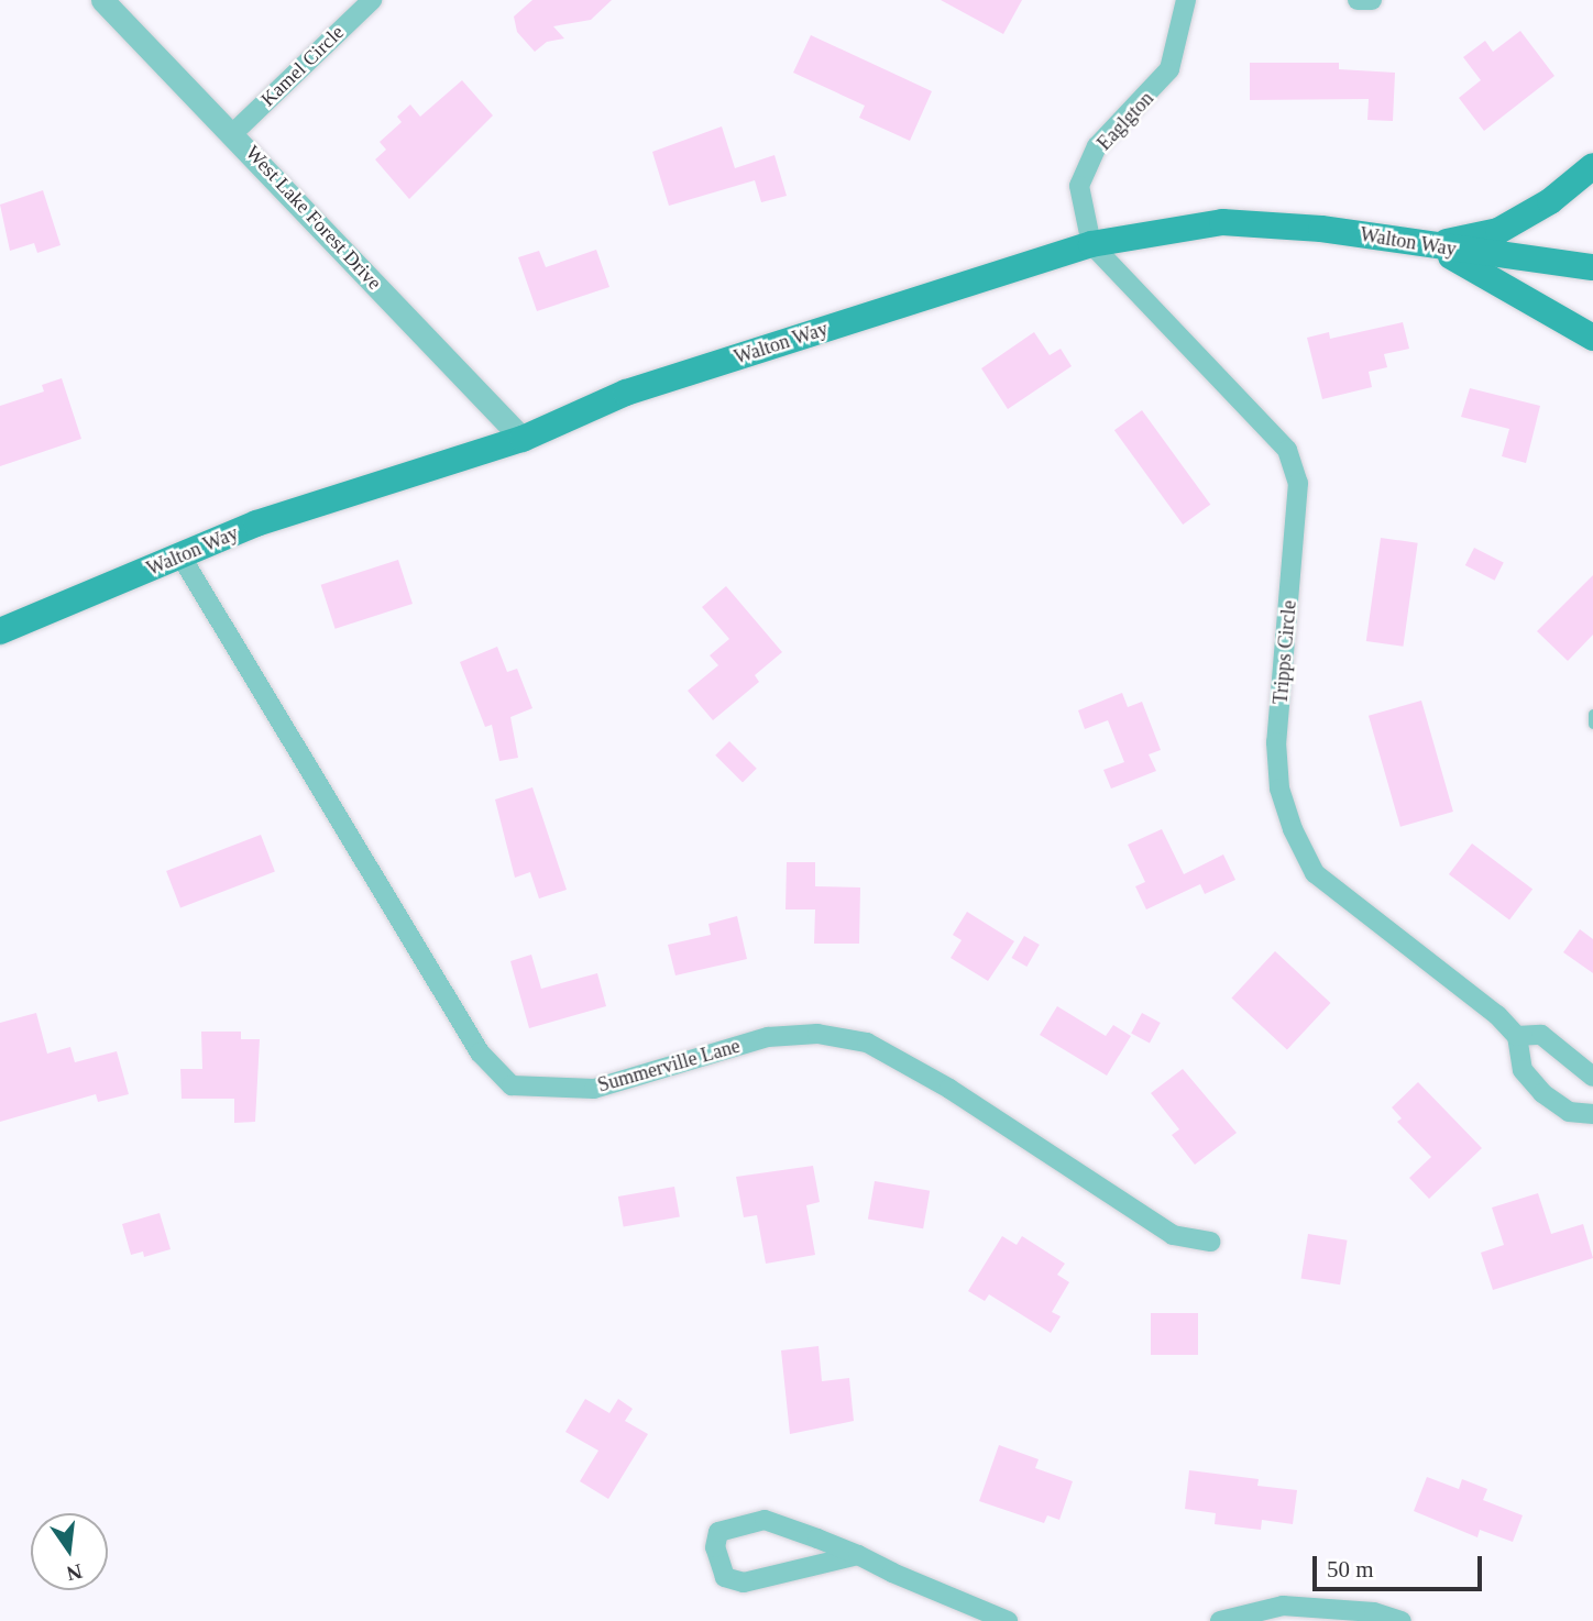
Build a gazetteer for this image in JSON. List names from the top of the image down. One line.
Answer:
{"streets":{"main road":["Walton Way"],"street":["Kamel Circle","Eaglgton","West Lake Forest Drive","Tripps Circle","Summerville Lane"]},"crossings":[["Kamel Circle","West Lake Forest Drive"],["Eaglgton","Walton Way"],["Eaglgton","Tripps Circle"],["West Lake Forest Drive","Walton Way"],["Walton Way","Tripps Circle"],["Walton Way","Summerville Lane"]],"scale_bar":"50 m","north":"bottom"}
